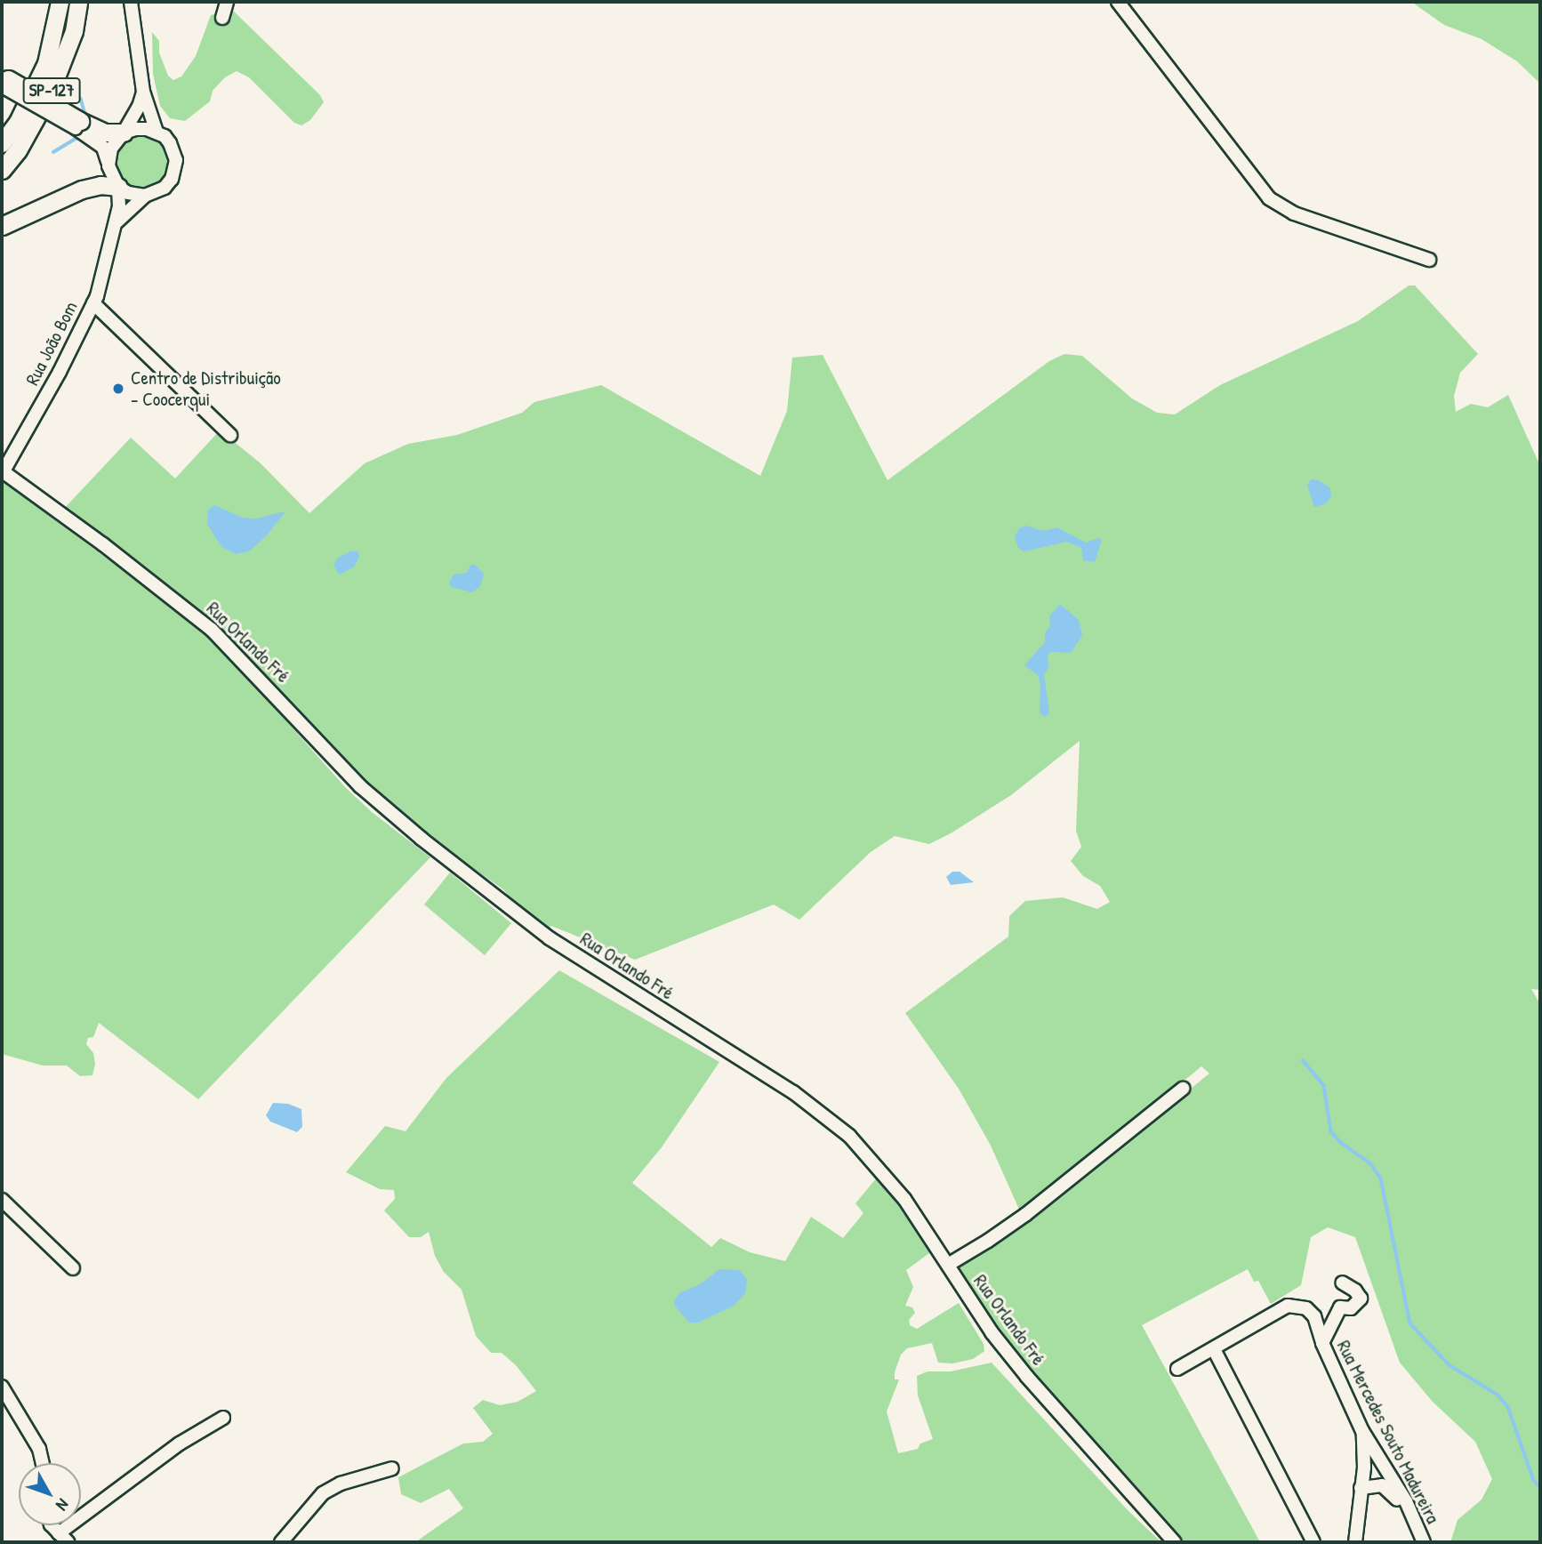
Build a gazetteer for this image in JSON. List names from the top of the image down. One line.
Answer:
{"streets":{"highway":["SP-127"],"street":["Rua João Bom","Rua Orlando Fré","Rua Mercedes Souto Madureira"]},"crossings":[["Rua João Bom","Rua Orlando Fré"]],"places":["Centro de Distribuição - Coocerqui"],"north":"bottom right"}
